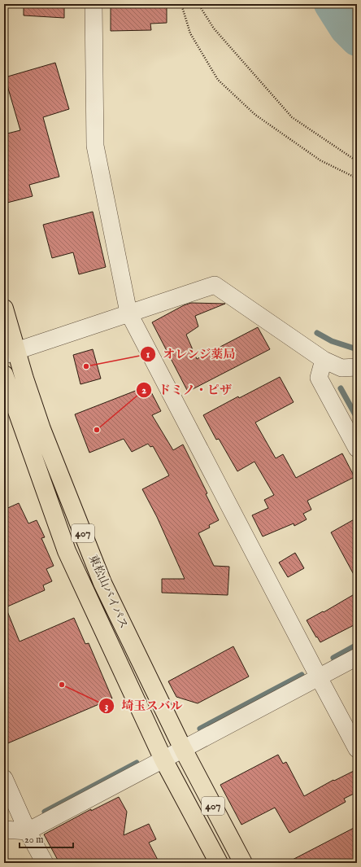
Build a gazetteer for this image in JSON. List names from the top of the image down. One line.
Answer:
{"streets":{"highway":["407","東松山バイパス"]},"places":["オレンジ薬局","ドミノ・ピザ","埼玉スバル"],"scale_bar":"20 m"}
